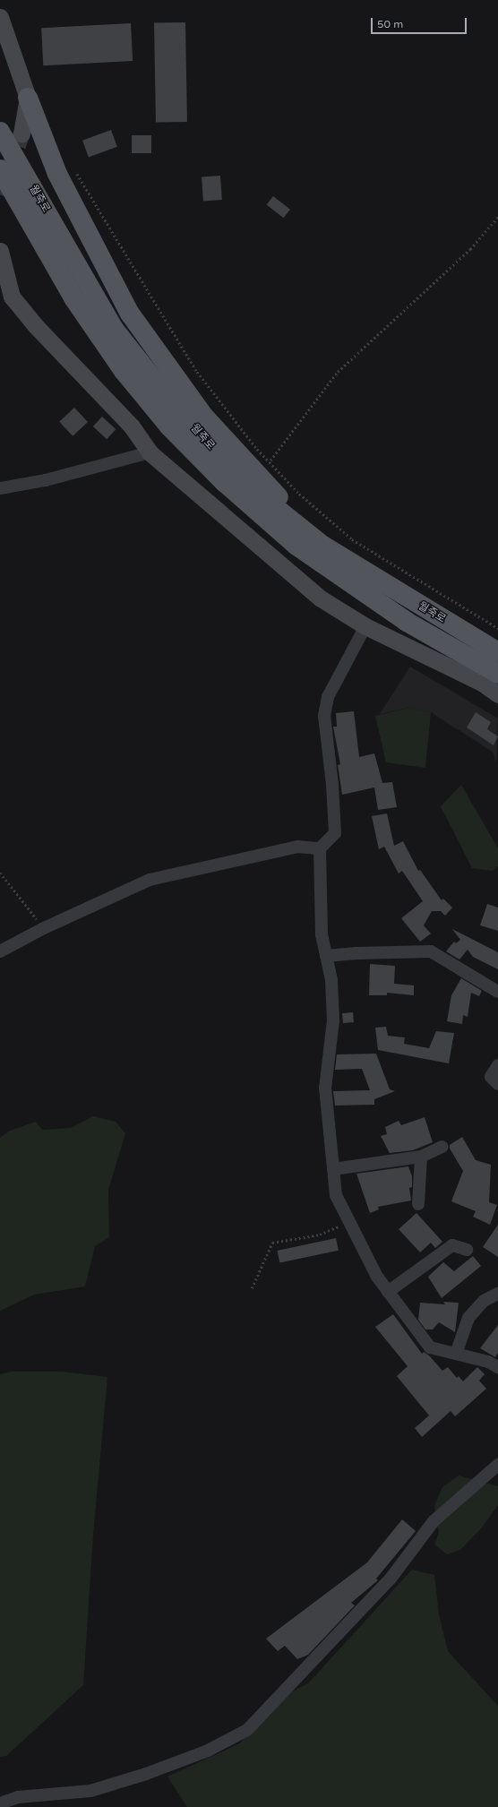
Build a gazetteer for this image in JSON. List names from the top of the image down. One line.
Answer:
{"streets":{"main road":["월죽로"]},"scale_bar":"50 m"}
